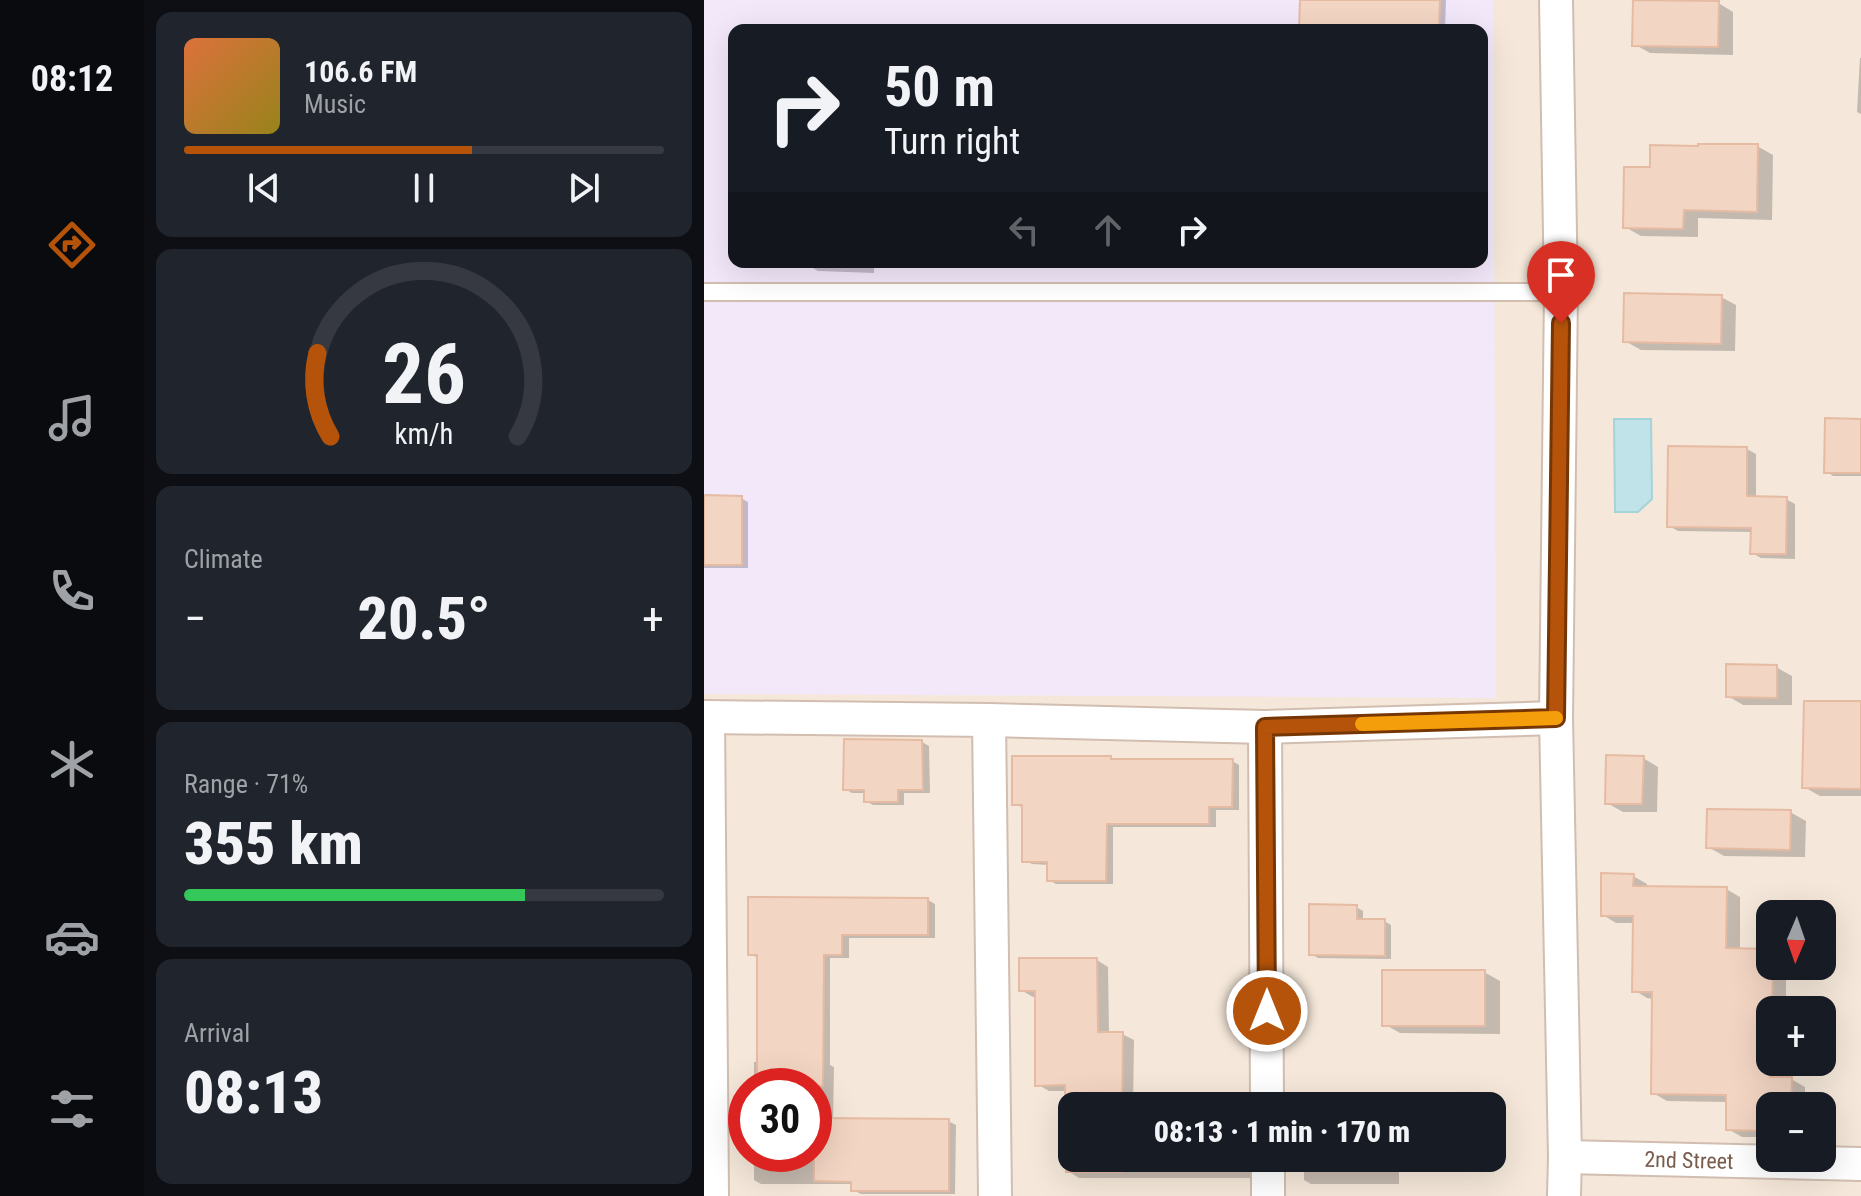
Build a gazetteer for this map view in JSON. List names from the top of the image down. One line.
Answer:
{"streets":{"street":["2nd Street"]},"north":"bottom","page":{"tabs":"08:12","turn":["50 m","Turn right"],"song":["106.6 FM","Music"],"tile":["Climate",["Range · 71%","355 km"],["Arrival","08:13"]],"heat":["−","20.5°","+"],"map_buttons":["+","−"],"limit":"30","trip":"08:13 · 1 min · 170 m","gauge":["26","km/h"]}}
